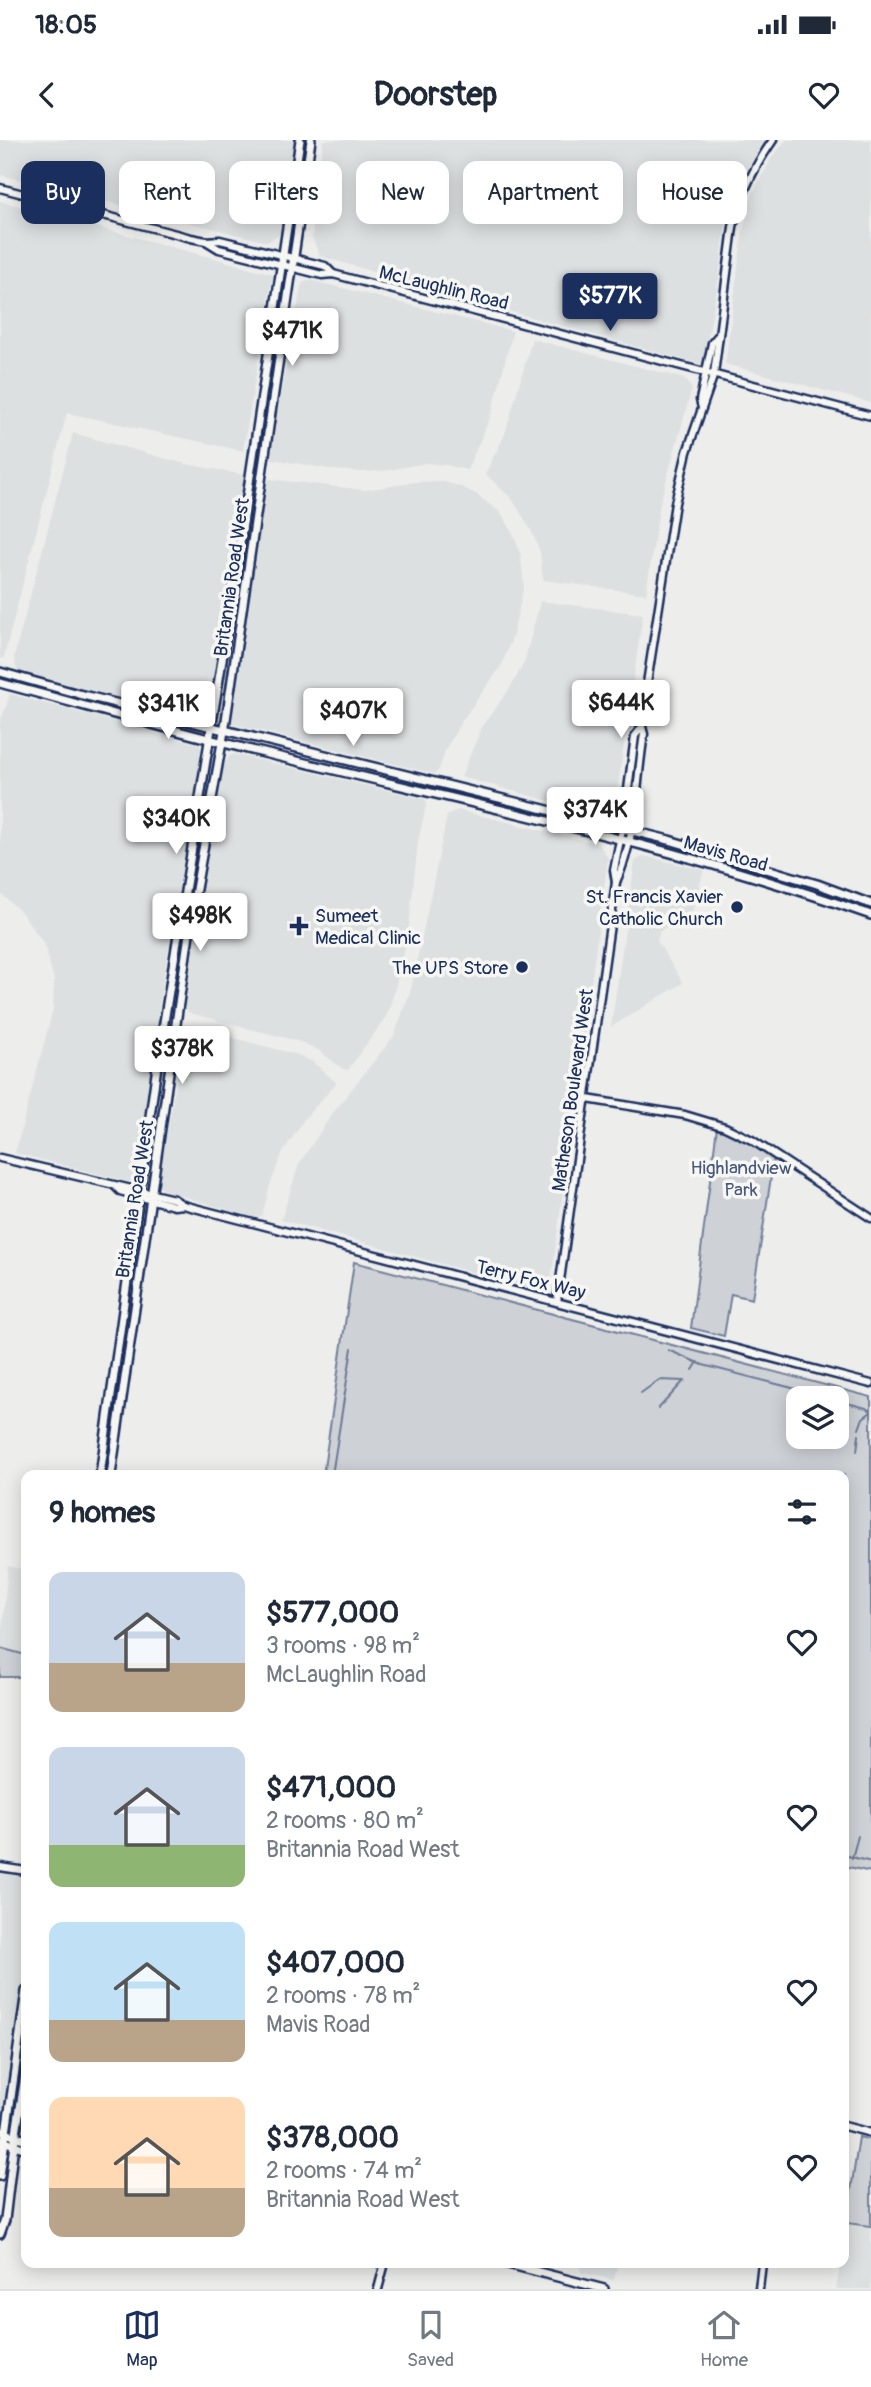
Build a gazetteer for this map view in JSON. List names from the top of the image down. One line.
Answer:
{"streets":{"main road":["Britannia Road West","Mavis Road"],"street":["McLaughlin Road","Matheson Boulevard West","Terry Fox Way"]},"crossings":[["McLaughlin Road","Britannia Road West"],["McLaughlin Road","Matheson Boulevard West"],["Britannia Road West","Mavis Road"],["Britannia Road West","Terry Fox Way"],["Mavis Road","Matheson Boulevard West"],["Matheson Boulevard West","Terry Fox Way"]],"parks":["Highlandview Park"],"places":{"other":["St. Francis Xavier Catholic Church","The UPS Store"],"health":["Sumeet Medical Clinic"]},"page":{"status":"18:05","header":"Doorstep","chip":["Buy","Rent","Filters","New","Apartment","House"],"price":["$577K","$471K","$644K","$341K","$407K","$374K","$340K","$498K","$378K"],"heading":"9 homes","list":[{"name":"$577,000","note":"3 rooms · 98 m² · McLaughlin Road"},{"name":"$471,000","note":"2 rooms · 80 m² · Britannia Road West"},{"name":"$407,000","note":"2 rooms · 78 m² · Mavis Road"},{"name":"$378,000","note":"2 rooms · 74 m² · Britannia Road West"}],"tabs":["Map","Saved","Home"]}}
